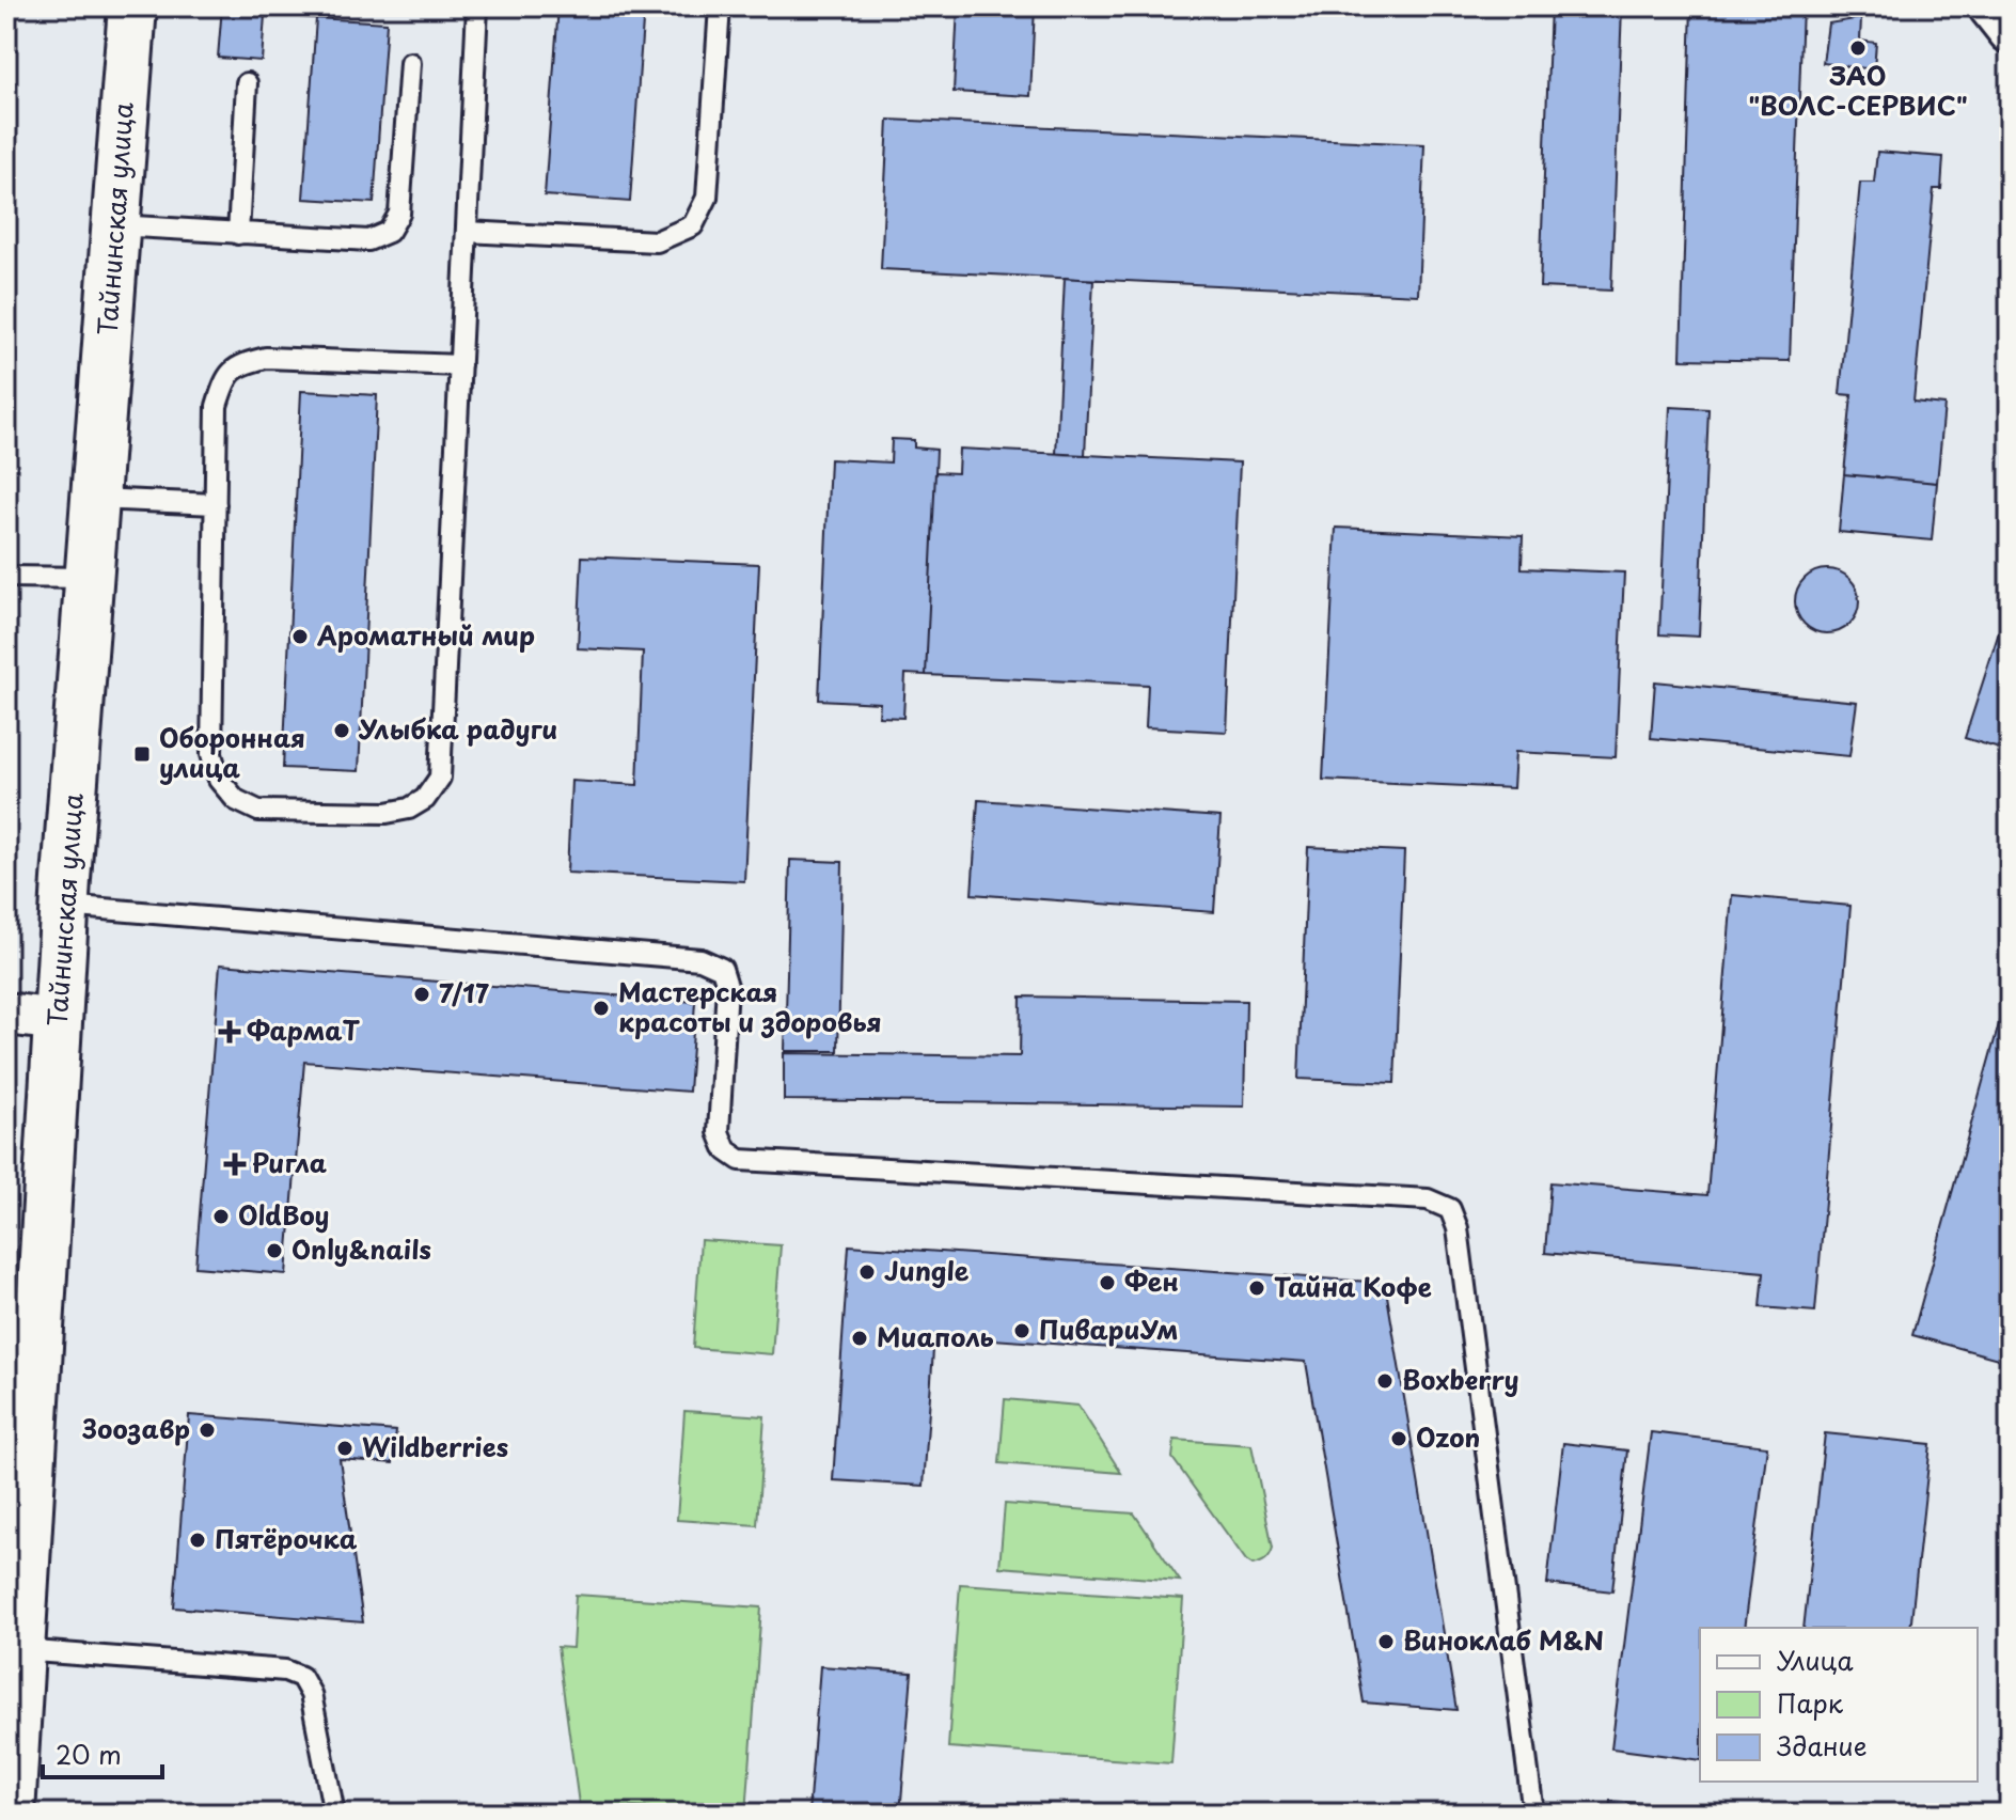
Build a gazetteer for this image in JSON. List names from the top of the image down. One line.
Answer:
{"streets":{"main road":["Тайнинская улица"]},"places":{"other":["ЗАО \"ВОЛС-СЕРВИС\"","Ароматный мир","Улыбка радуги","7/17","Мастерская красоты и здоровья","OldBoy","Only&nails","Jungle","Фен","Тайна Кофе","ПивариУм","Миаполь","Boxberry","Зоозавр","Ozon","Wildberries","Пятёрочка","Виноклаб М&N"],"transit":["Оборонная улица"],"health":["ФармаТ","Ригла"]},"legend":["Улица","Парк","Здание"],"scale_bar":"20 m"}
